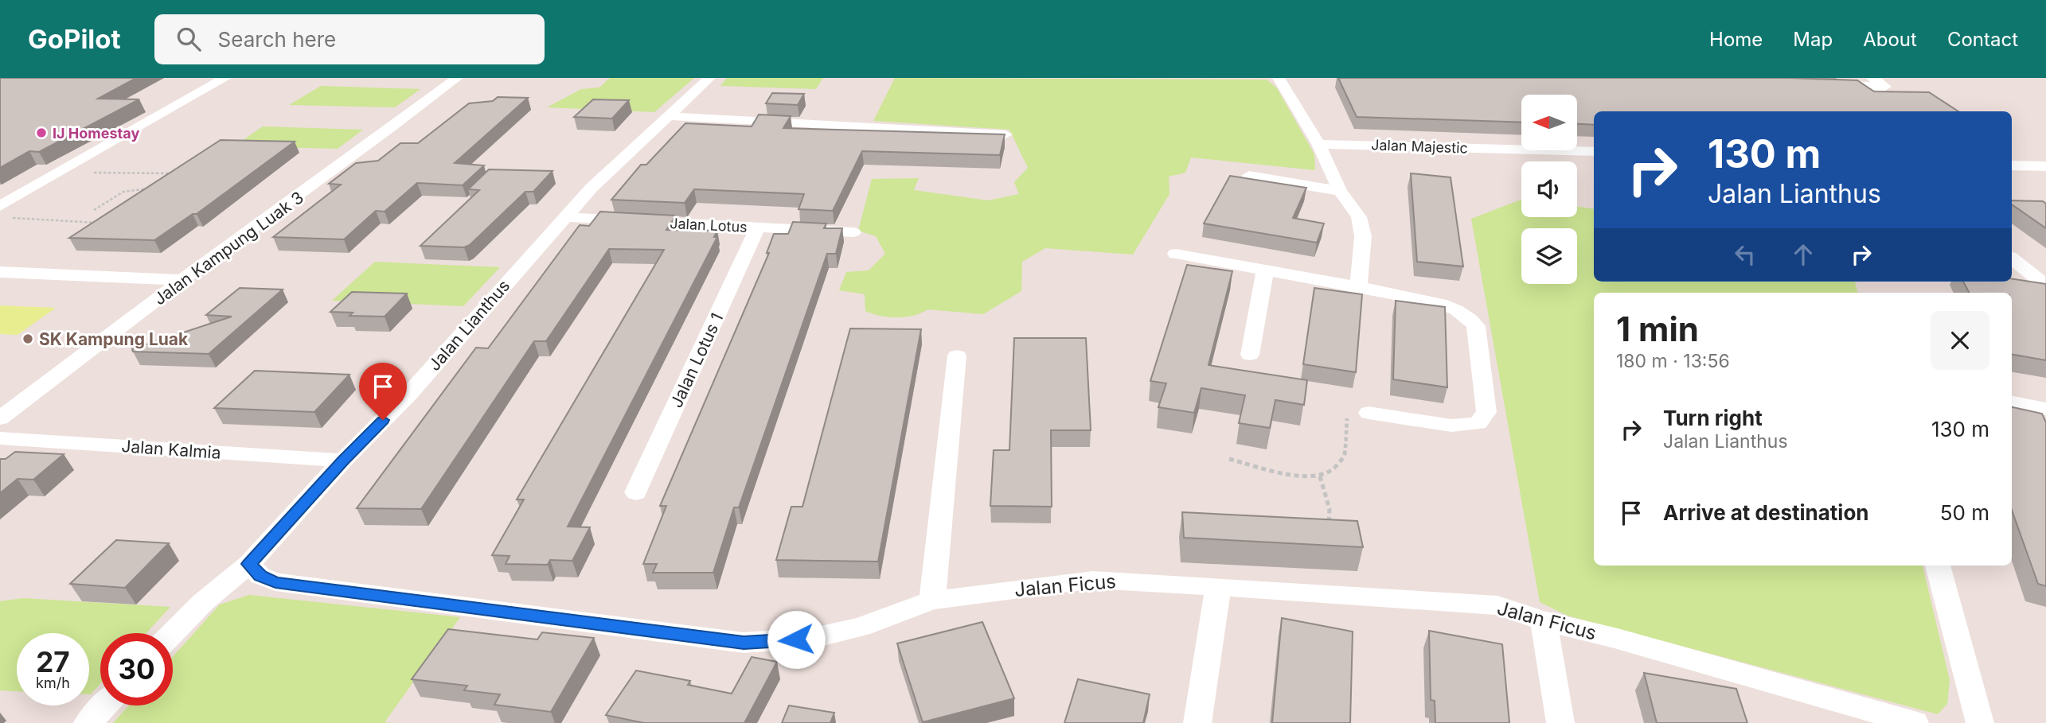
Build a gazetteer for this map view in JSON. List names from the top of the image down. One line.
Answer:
{"streets":{"street":["Jalan Majestic","Jalan Lotus","Jalan Kampung Luak 3","Jalan Lianthus","Jalan Lotus 1","Jalan Kalmia","Jalan Ficus"]},"crossings":[["Jalan Lotus","Jalan Lianthus"],["Jalan Lotus","Jalan Lotus 1"],["Jalan Lianthus","Jalan Kalmia"],["Jalan Lianthus","Jalan Ficus"]],"places":["IJ Homestay","SK Kampung Luak"],"north":"left","page":{"header":"GoPilot","search":"Search here","nav":["Home","Map","About","Contact"],"turn":["130 m","Jalan Lianthus"],"heading":["1 min","180 m · 13:56"],"list":[{"name":"Turn right","note":"Jalan Lianthus","value":"130 m"},{"name":"Arrive at destination","value":"50 m"}],"speed":"27 km/h","limit":"30"}}
